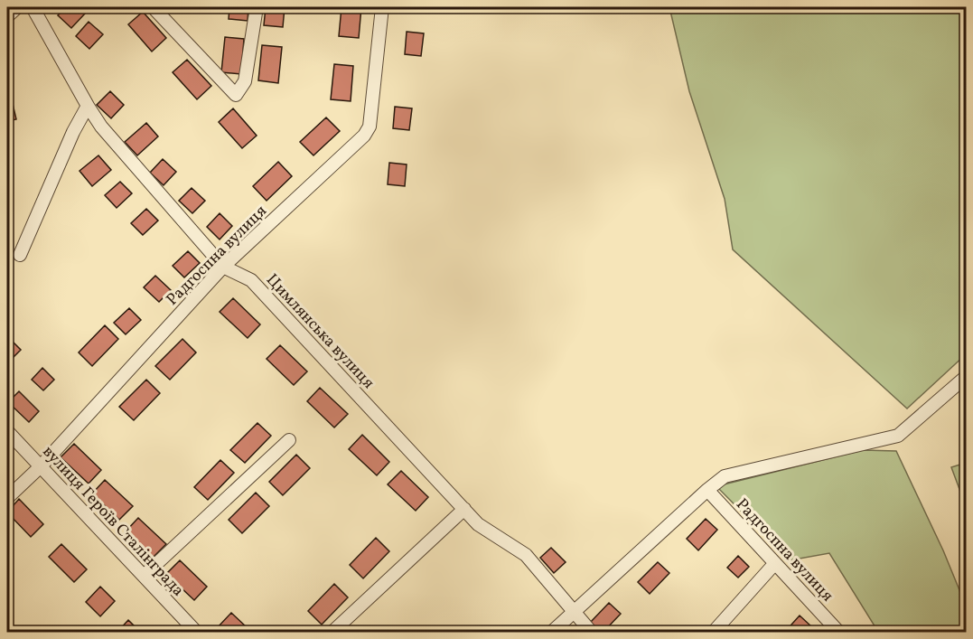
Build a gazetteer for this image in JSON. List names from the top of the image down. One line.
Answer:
{"streets":{"street":["Радгоспна вулиця","Цимлянська вулиця","вулиця Героїв Сталінграда"]},"crossings":[["Радгоспна вулиця","Цимлянська вулиця"],["Радгоспна вулиця","вулиця Героїв Сталінграда"]]}
